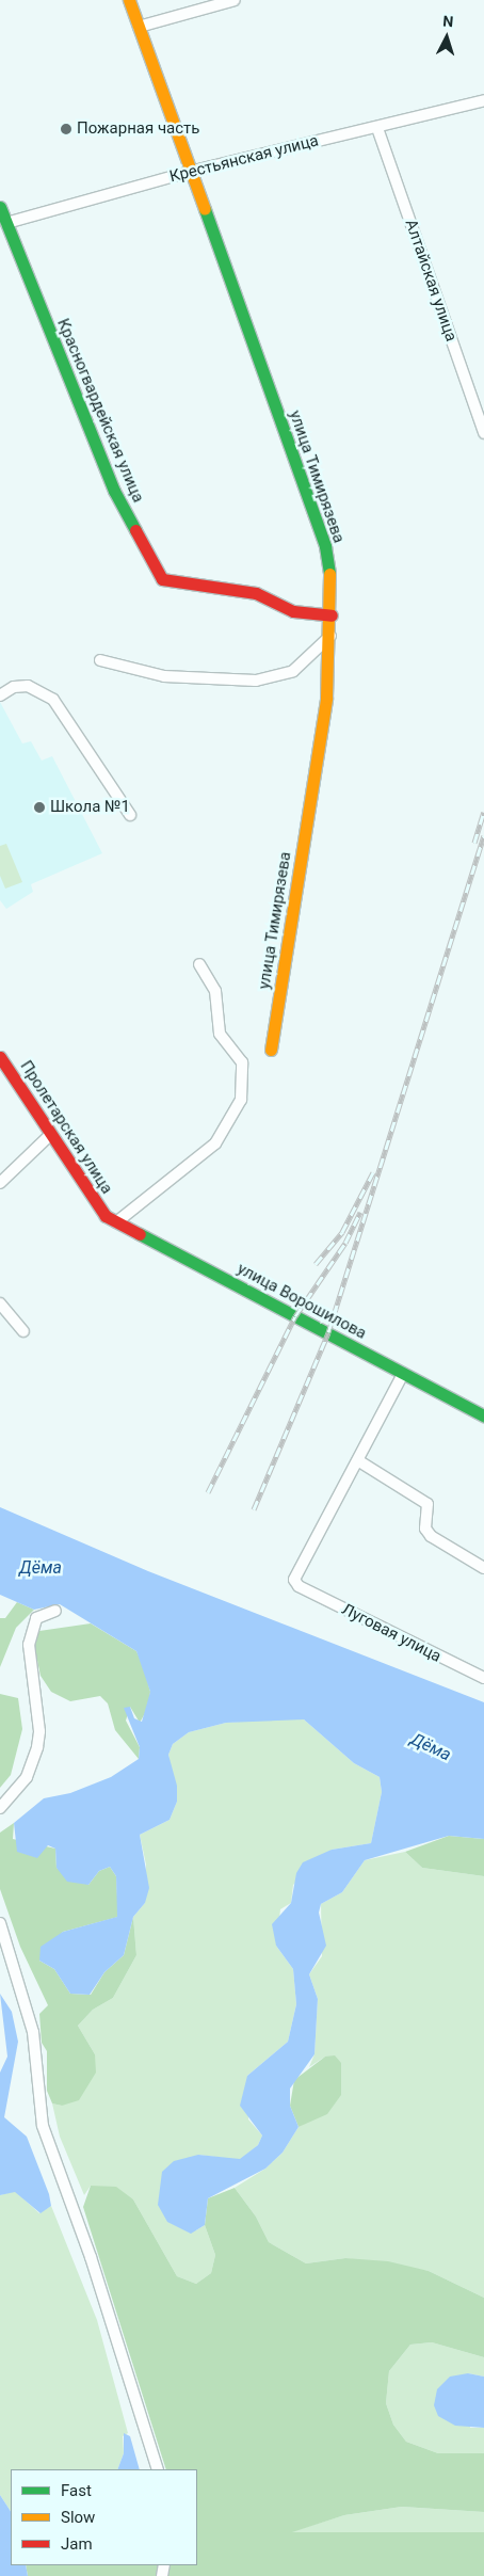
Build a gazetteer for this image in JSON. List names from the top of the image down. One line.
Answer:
{"streets":{"street":["Крестьянская улица","Алтайская улица","Красногвардейская улица","улица Тимирязева","Пролетарская улица","улица Ворошилова","Луговая улица"]},"crossings":[["Крестьянская улица","Алтайская улица"],["Крестьянская улица","Красногвардейская улица"],["Крестьянская улица","улица Тимирязева"],["Красногвардейская улица","улица Тимирязева"],["Пролетарская улица","улица Ворошилова"]],"water":["Дёма"],"places":["Пожарная часть","Школа №1"],"legend":["Fast","Slow","Jam"],"north":"top"}
